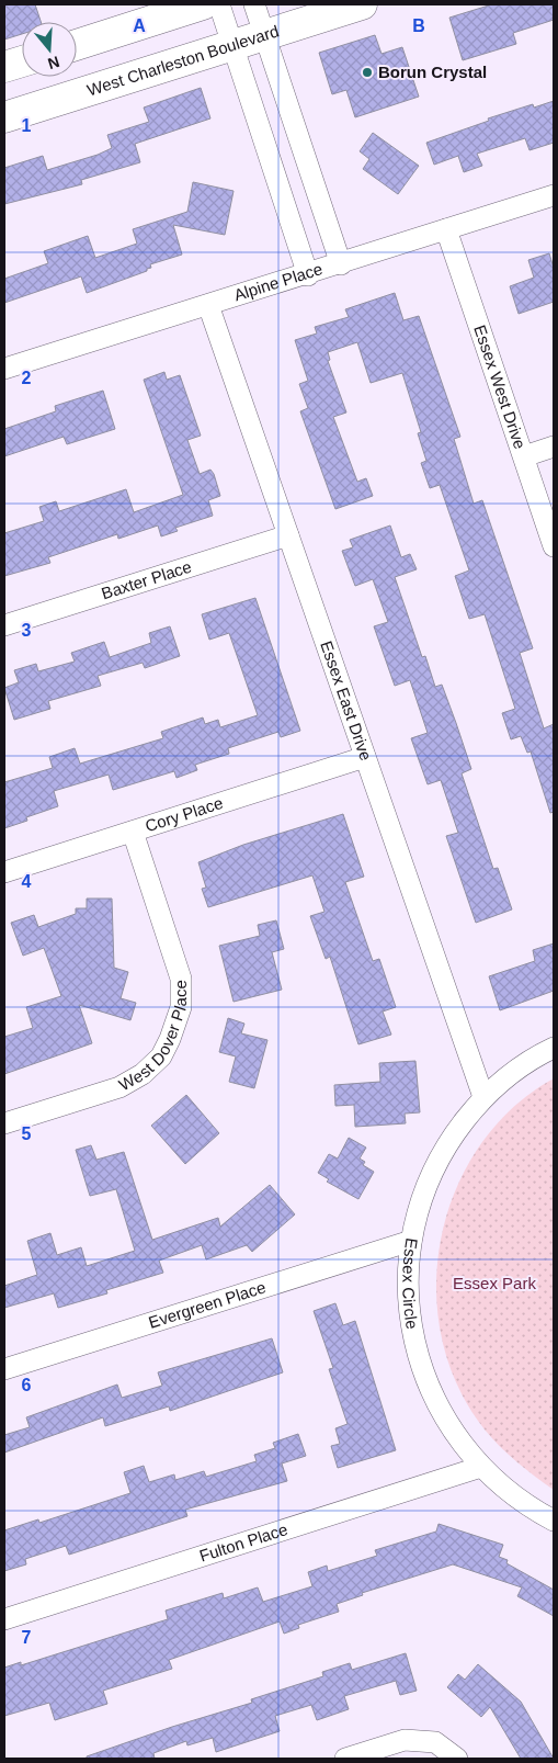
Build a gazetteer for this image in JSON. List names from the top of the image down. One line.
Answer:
{"streets":{"main road":["West Charleston Boulevard"],"street":["Alpine Place","Essex West Drive","Baxter Place","Essex East Drive","Cory Place","West Dover Place","Essex Circle","Evergreen Place","Fulton Place"]},"crossings":[["Alpine Place","Essex West Drive"],["Alpine Place","Essex East Drive"],["Baxter Place","Essex East Drive"],["Essex East Drive","Cory Place"],["Essex East Drive","Essex Circle"],["Cory Place","West Dover Place"],["Essex Circle","Evergreen Place"],["Essex Circle","Fulton Place"]],"parks":["Essex Park"],"places":["Borun Crystal"],"north":"bottom","grid":{"columns":["A","B"],"rows":["1","2","3","4","5","6","7"]}}
